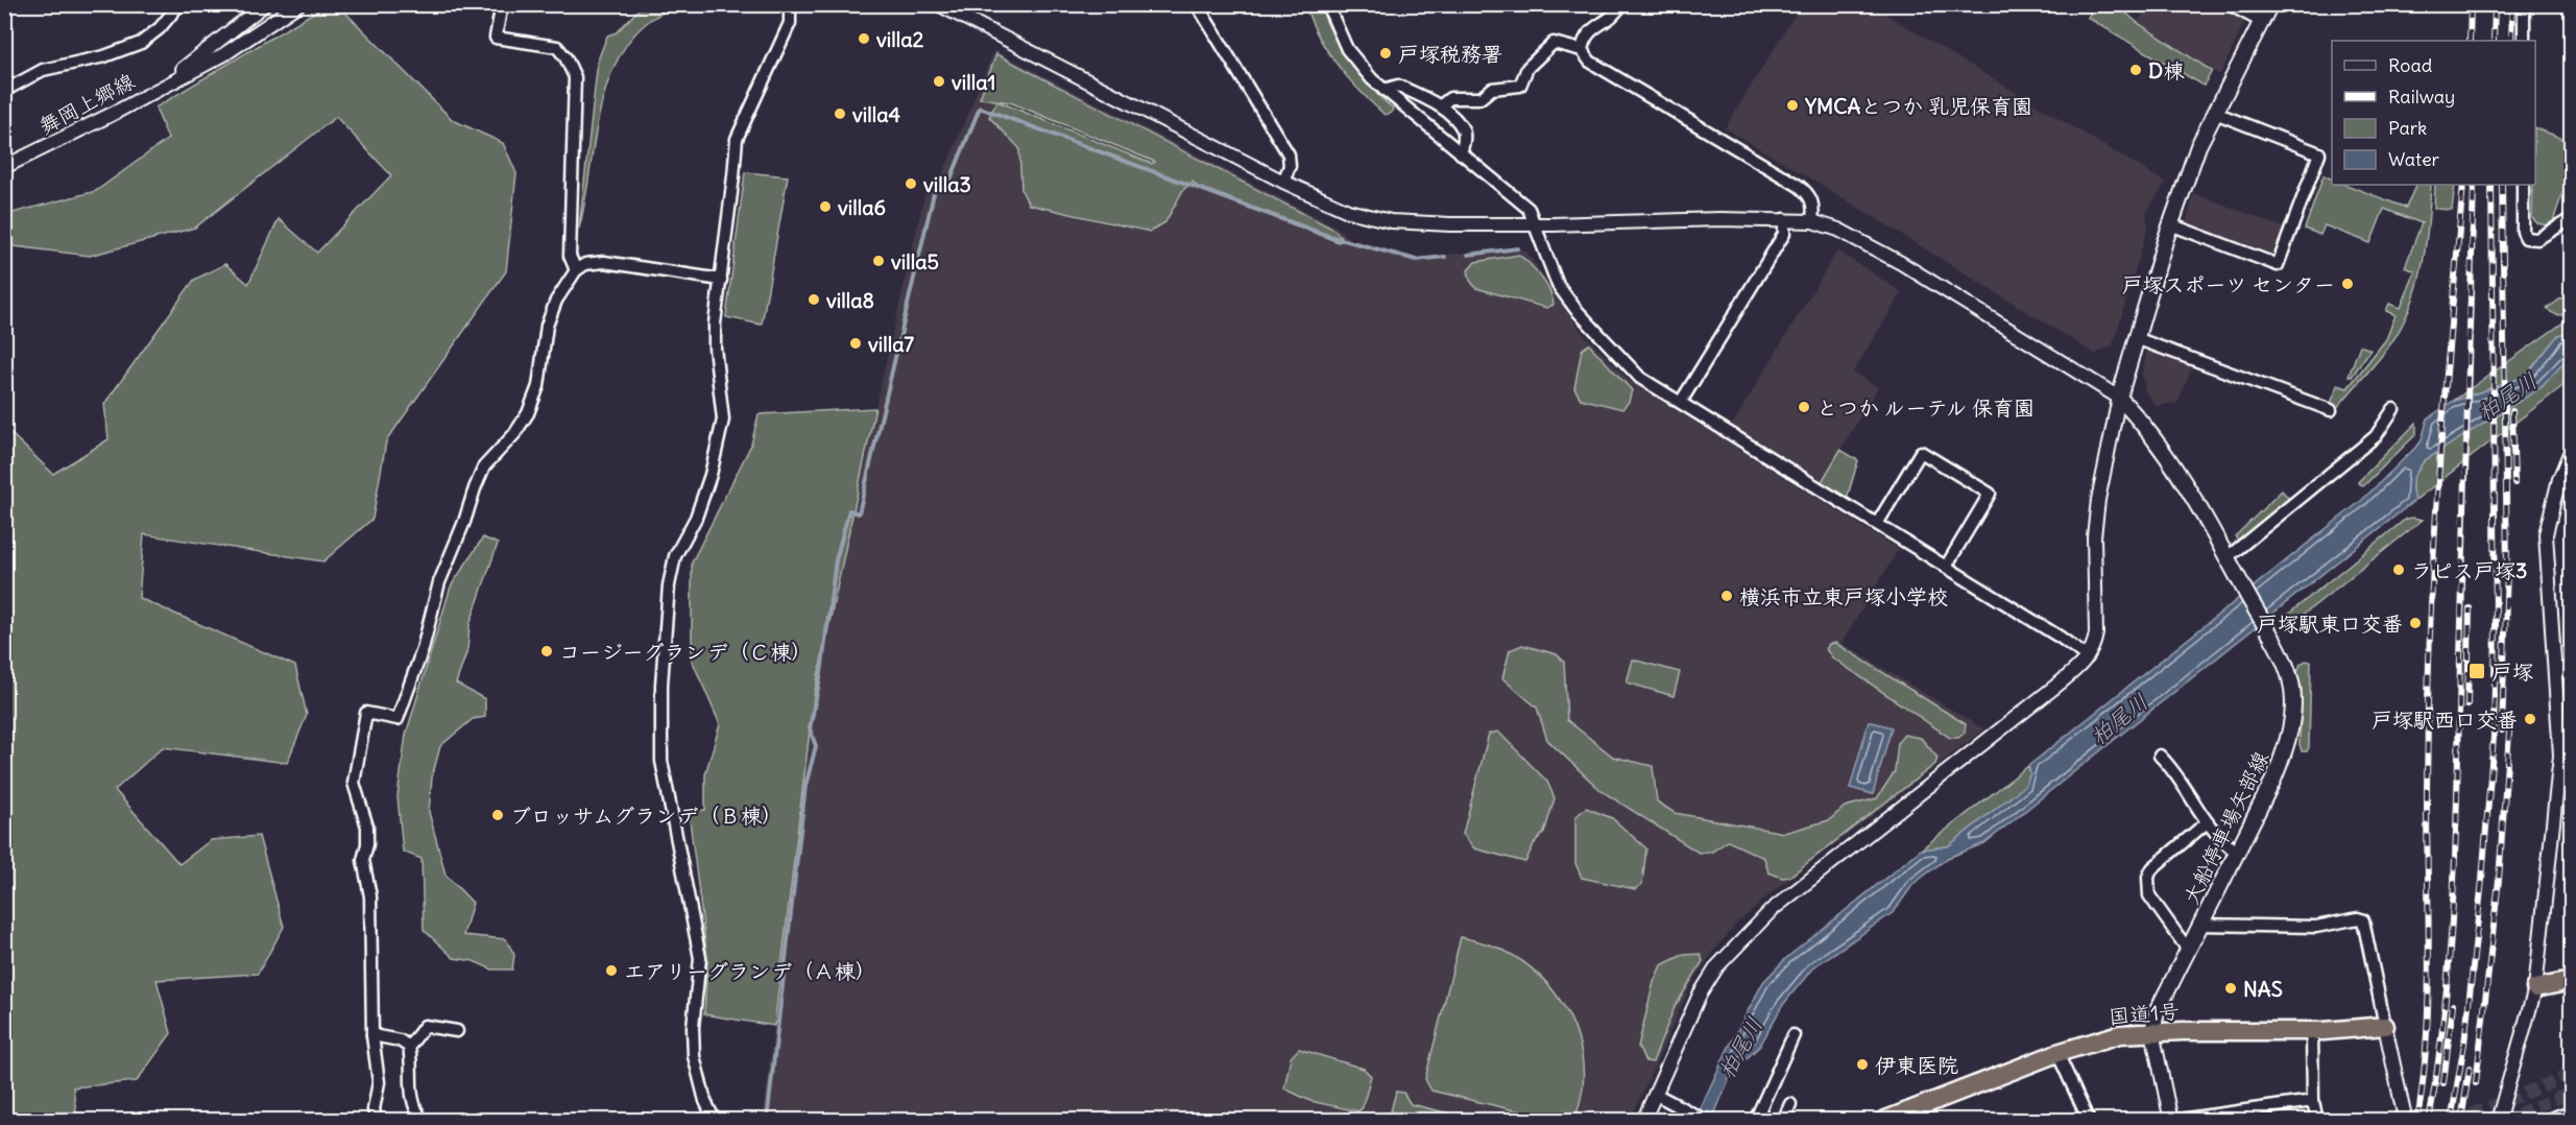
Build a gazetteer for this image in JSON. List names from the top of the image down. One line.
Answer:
{"streets":{"highway":["国道1号"],"main road":["大船停車場矢部線"],"street":["舞岡上郷線"]},"crossings":[["大船停車場矢部線","国道1号"]],"water":["柏尾川"],"places":{"other":["villa2","戸塚税務署","D棟","villa1","YMCAとつか 乳児保育園","villa4","villa3","villa6","villa5","戸塚スポーツ センター","villa8","villa7","とつか ルーテル 保育園","ラピス戸塚3","横浜市立東戸塚小学校","戸塚駅東口交番","コージーグランデ（Ｃ棟）","戸塚駅西口交番","ブロッサムグランデ（Ｂ棟）","エアリーグランデ（Ａ棟）","NAS","伊東医院"],"transit":["戸塚"]},"legend":["Road","Railway","Park","Water"]}
